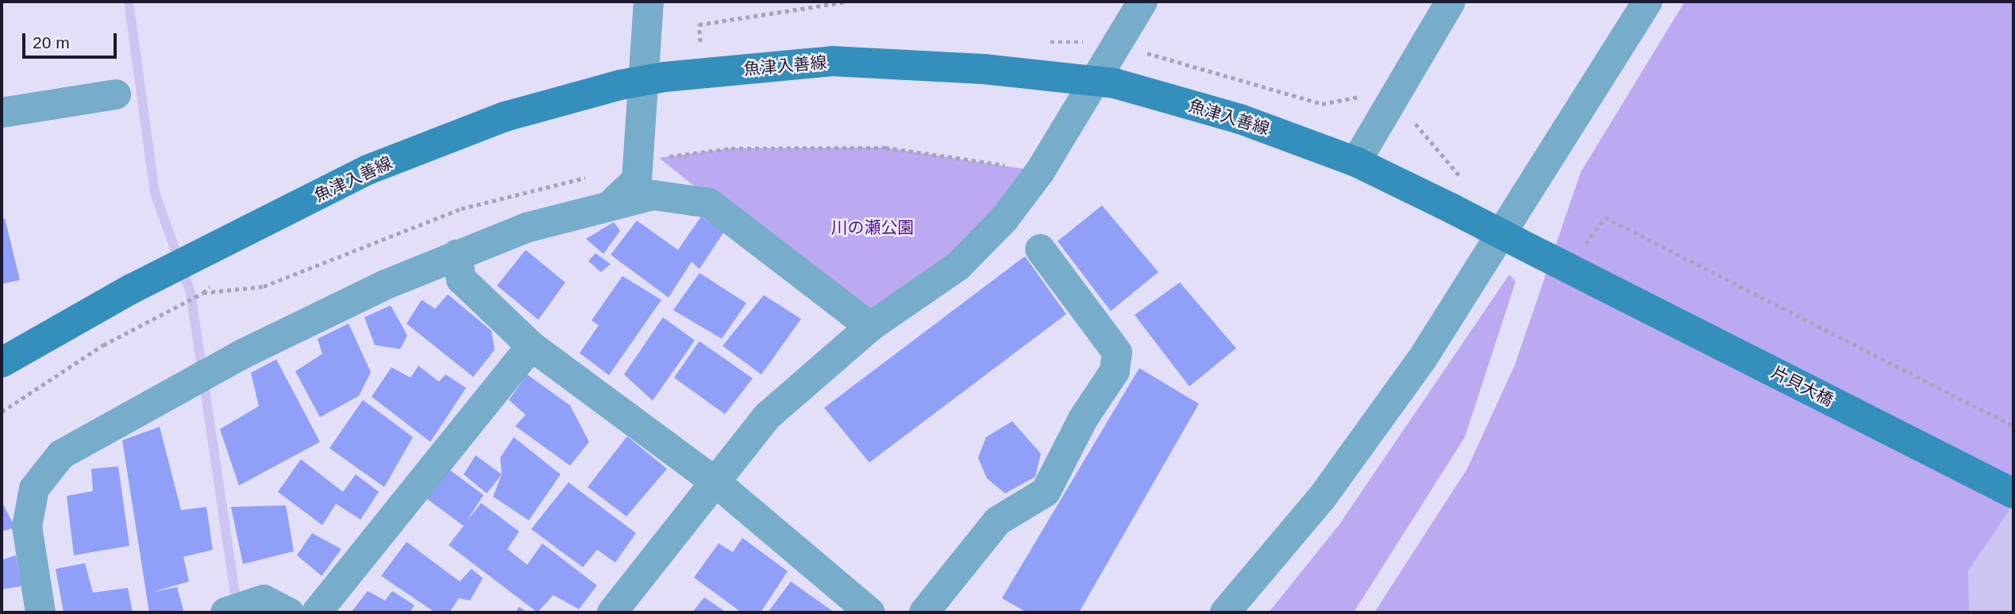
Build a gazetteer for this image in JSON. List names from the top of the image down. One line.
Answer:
{"streets":{"main road":["魚津入善線","片貝大橋"]},"crossings":[["魚津入善線","片貝大橋"]],"parks":["川の瀬公園"],"scale_bar":"20 m"}
